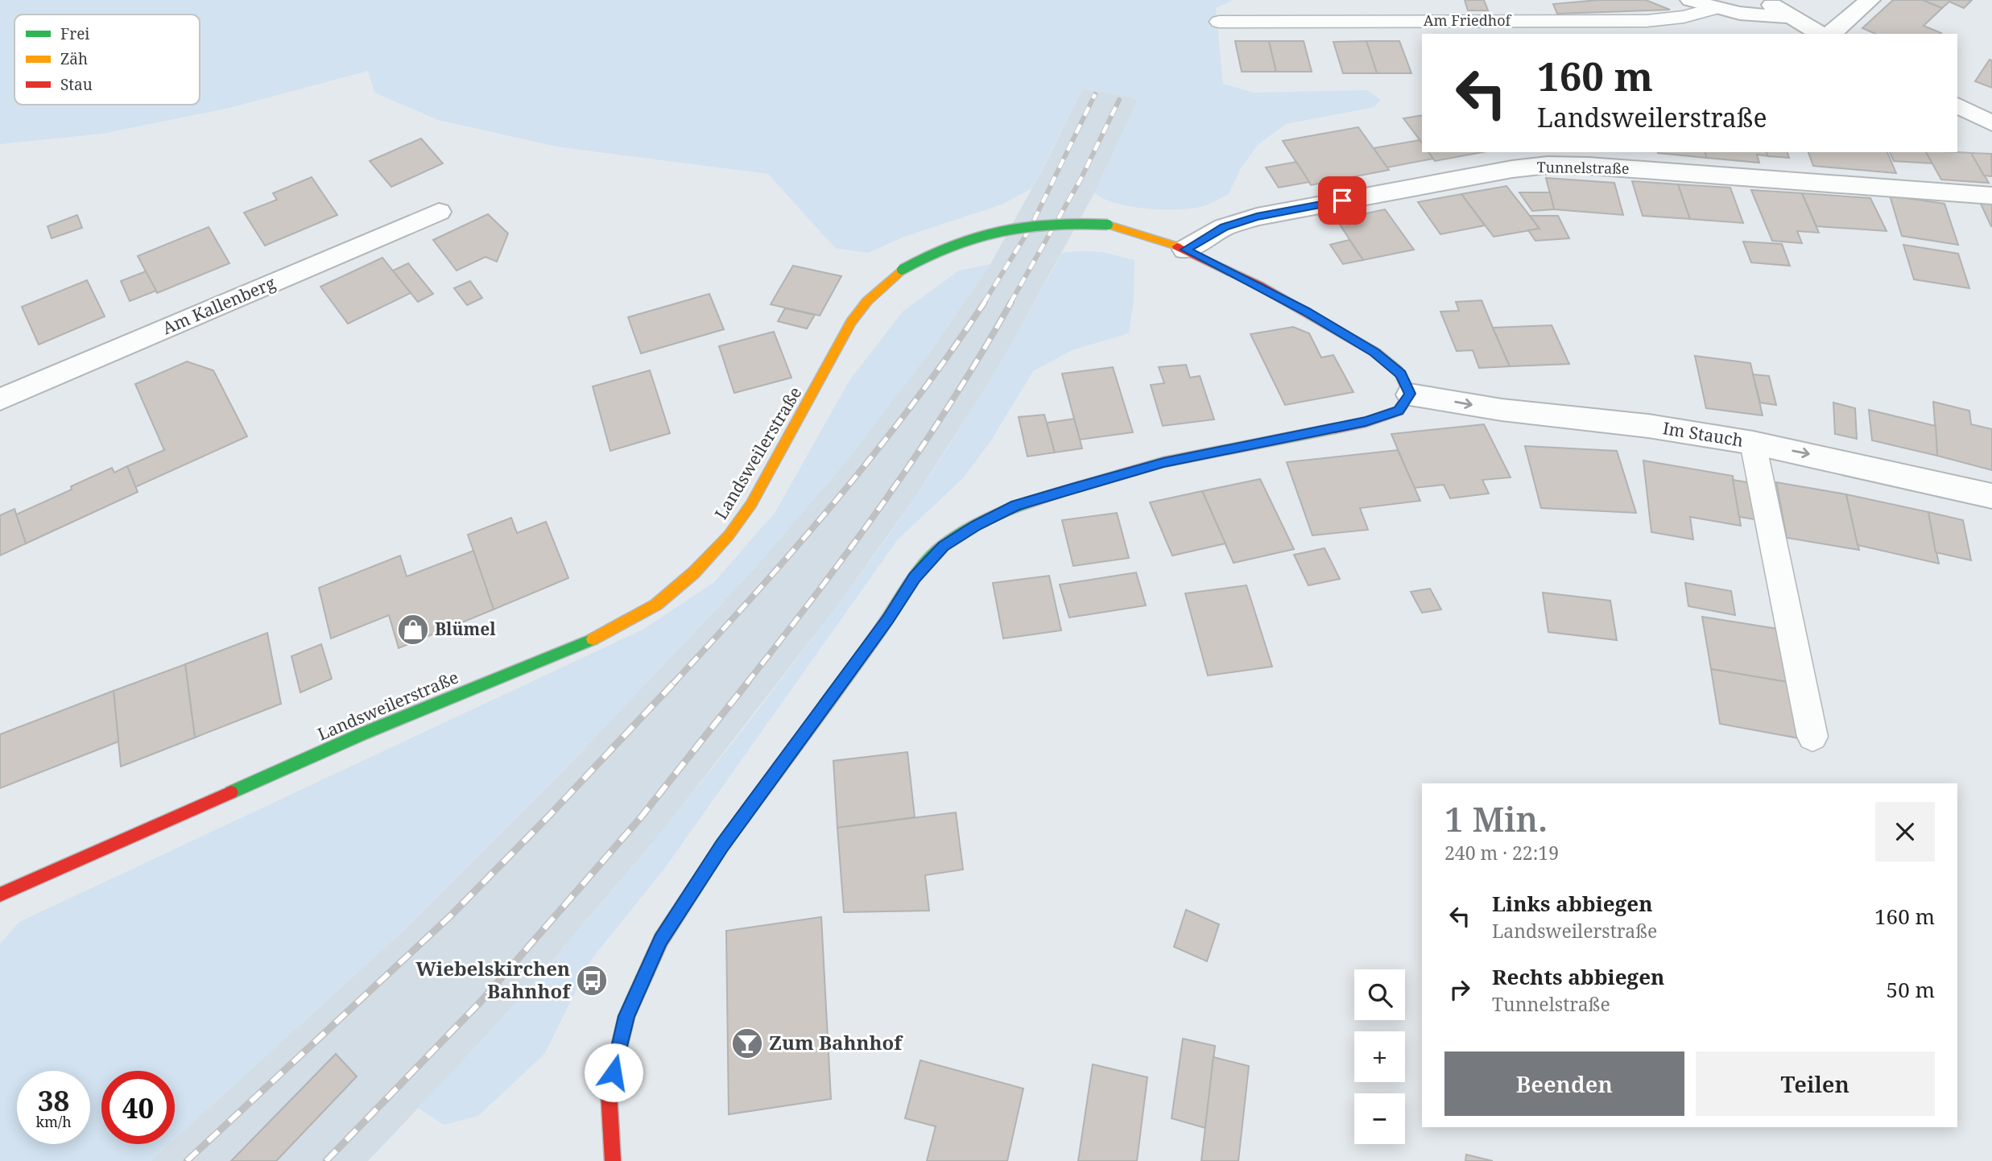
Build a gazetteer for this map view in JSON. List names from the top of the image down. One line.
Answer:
{"streets":{"street":["Am Friedhof","Tunnelstraße","Am Kallenberg","Im Stauch","Landsweilerstraße"]},"crossings":[["Tunnelstraße","Landsweilerstraße"],["Im Stauch","Landsweilerstraße"]],"one_way":["Im Stauch"],"places":{"shop":["Blümel"],"bus stop":["Wiebelskirchen Bahnhof"],"bar":["Zum Bahnhof"]},"legend":["Frei","Zäh","Stau"],"page":{"turn":["160 m","Landsweilerstraße"],"heading":["1 Min.","240 m · 22:19"],"list":[{"name":"Links abbiegen","note":"Landsweilerstraße","value":"160 m"},{"name":"Rechts abbiegen","note":"Tunnelstraße","value":"50 m"}],"map_buttons":["+","−"],"buttons":["Beenden","Teilen"],"speed":"38 km/h","limit":"40"}}
